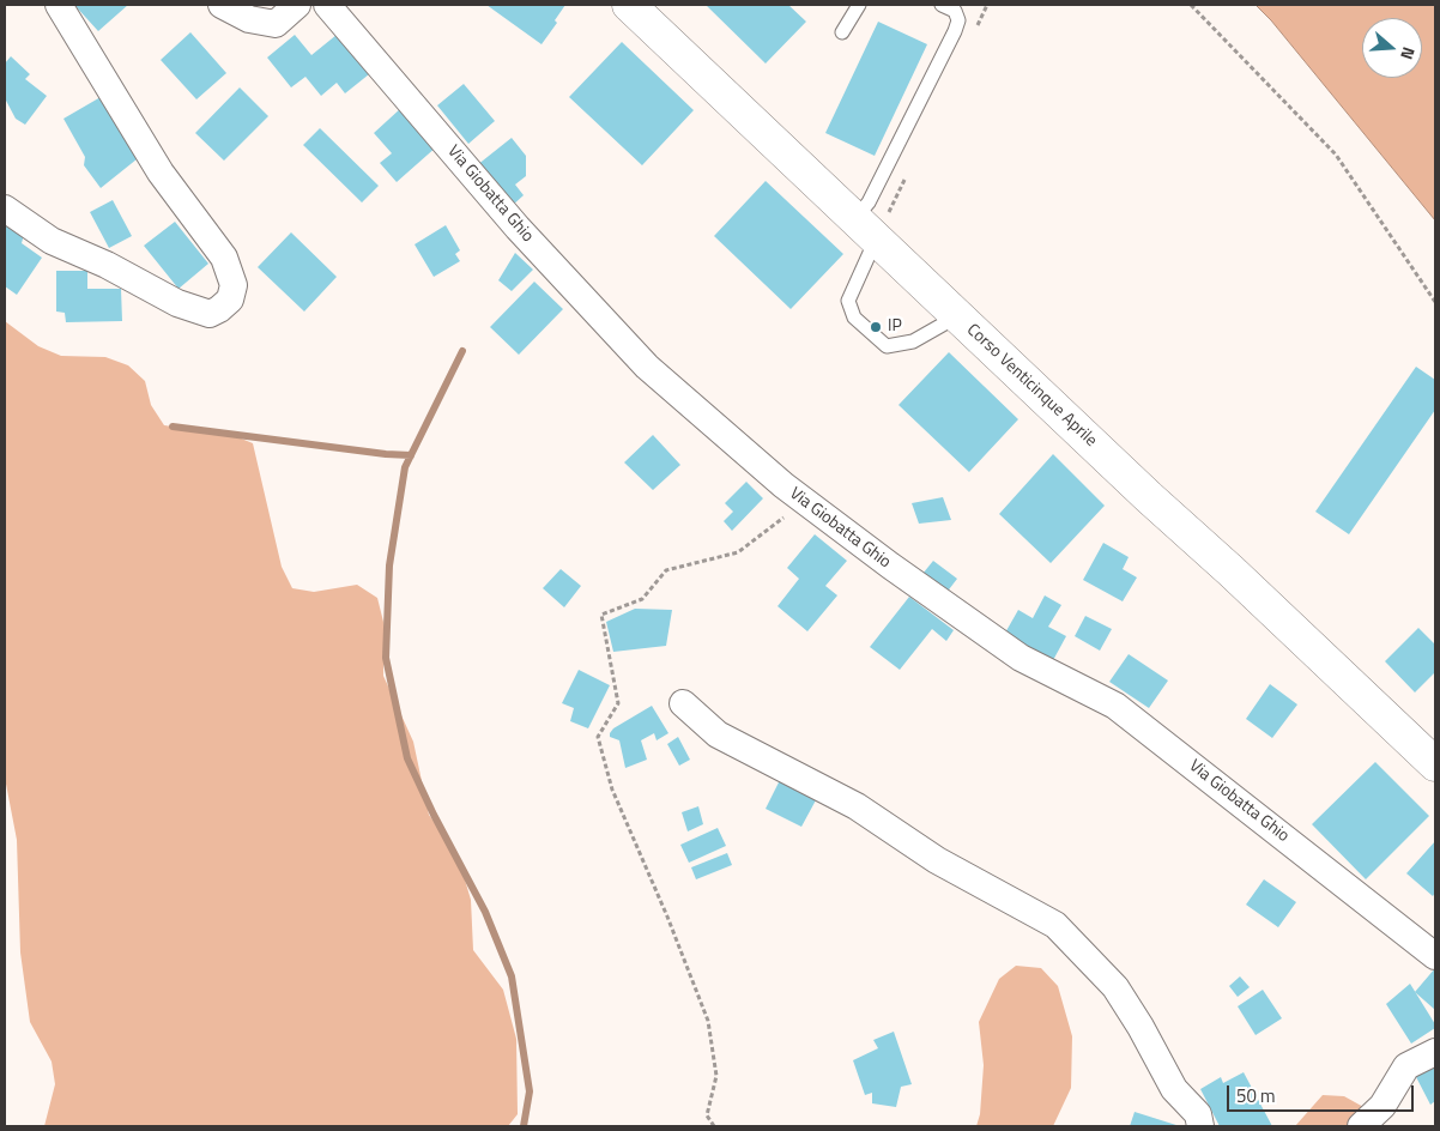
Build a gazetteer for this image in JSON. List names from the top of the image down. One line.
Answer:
{"streets":{"main road":["Corso Venticinque Aprile"],"street":["Via Giobatta Ghio"]},"places":["IP"],"scale_bar":"50 m","north":"right"}
